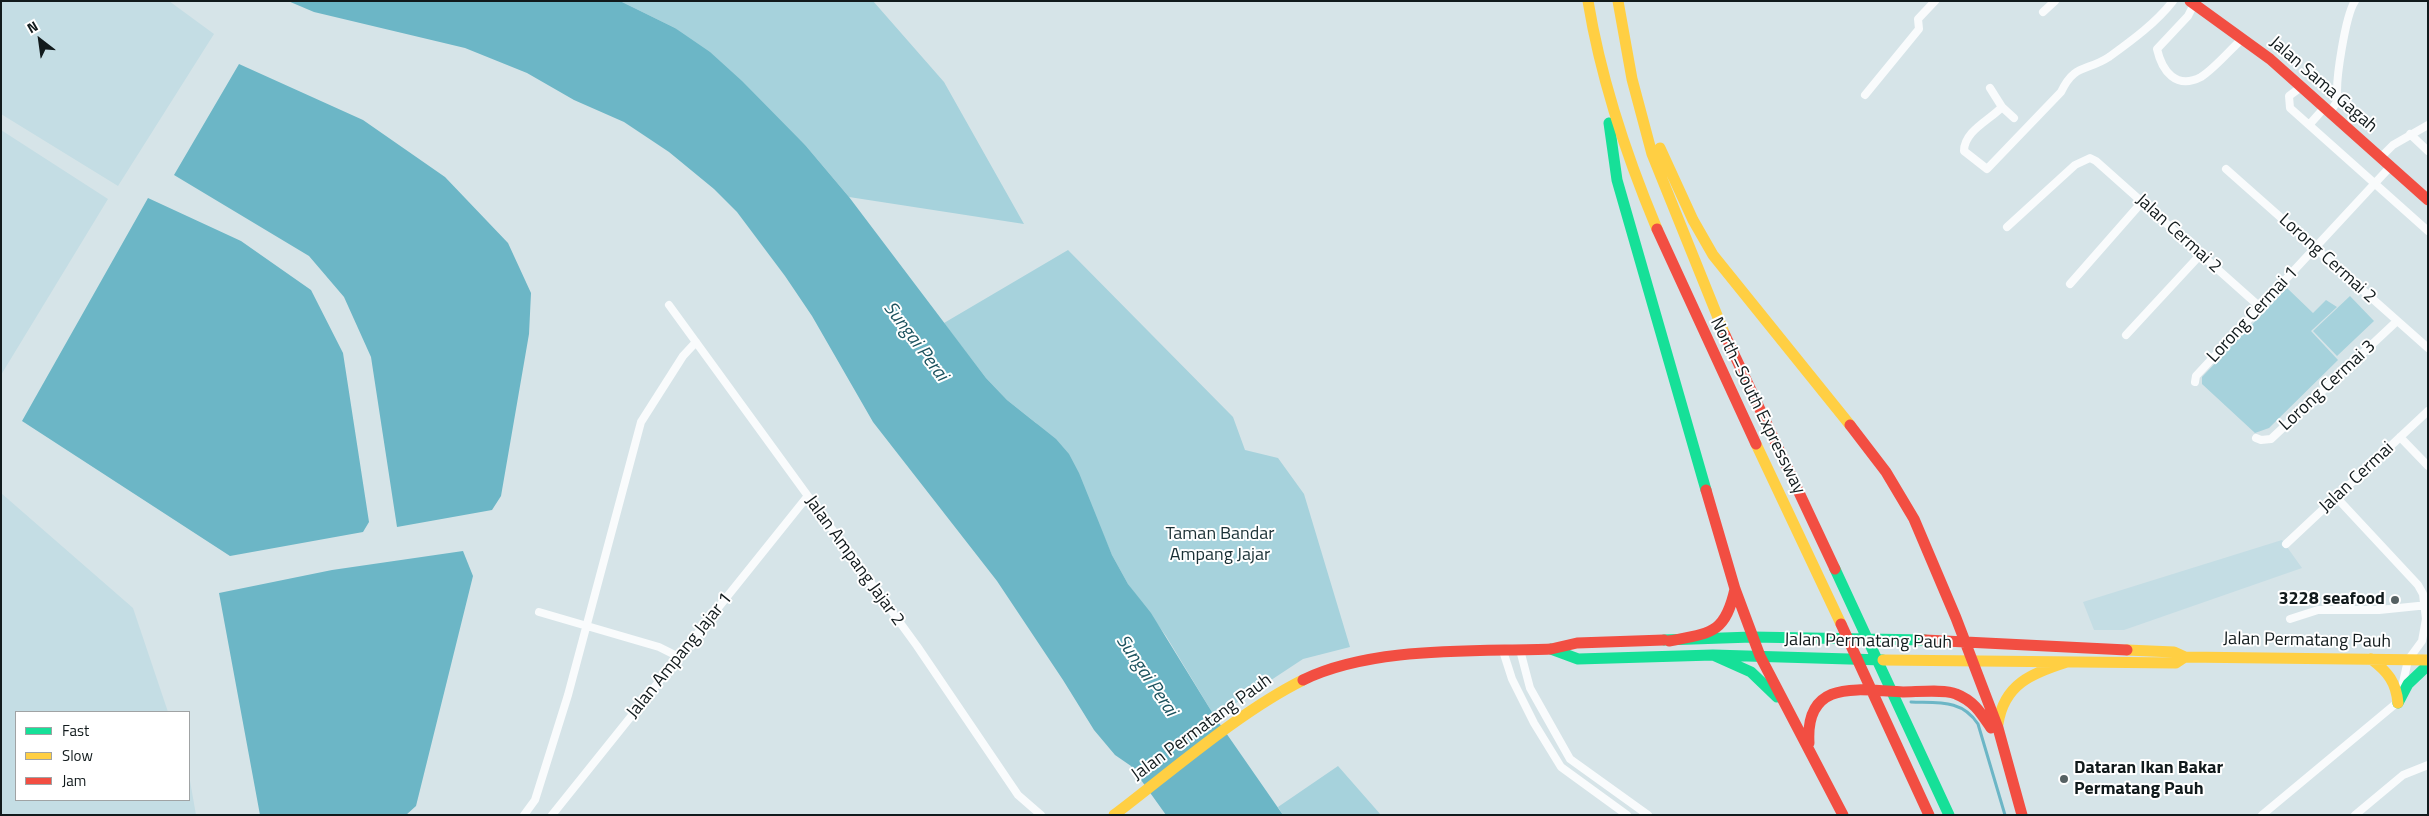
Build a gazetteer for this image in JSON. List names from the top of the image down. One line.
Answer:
{"streets":{"main road":["Jalan Sama Gagah","North–South Expressway","Jalan Permatang Pauh"],"street":["Jalan Cermai 2","Lorong Cermai 2","Lorong Cermai 1","Lorong Cermai 3","Jalan Cermai","Jalan Ampang Jajar 2","Jalan Ampang Jajar 1"]},"crossings":[["Jalan Sama Gagah","Lorong Cermai 1"],["Jalan Cermai 2","Lorong Cermai 1"],["Lorong Cermai 2","Lorong Cermai 1"],["Lorong Cermai 2","Lorong Cermai 3"],["Jalan Ampang Jajar 2","Jalan Ampang Jajar 1"]],"water":["Sungai Perai"],"parks":["Taman Bandar Ampang Jajar"],"places":["3228 seafood","Dataran Ikan Bakar Permatang Pauh"],"legend":["Fast","Slow","Jam"],"north":"top left"}
